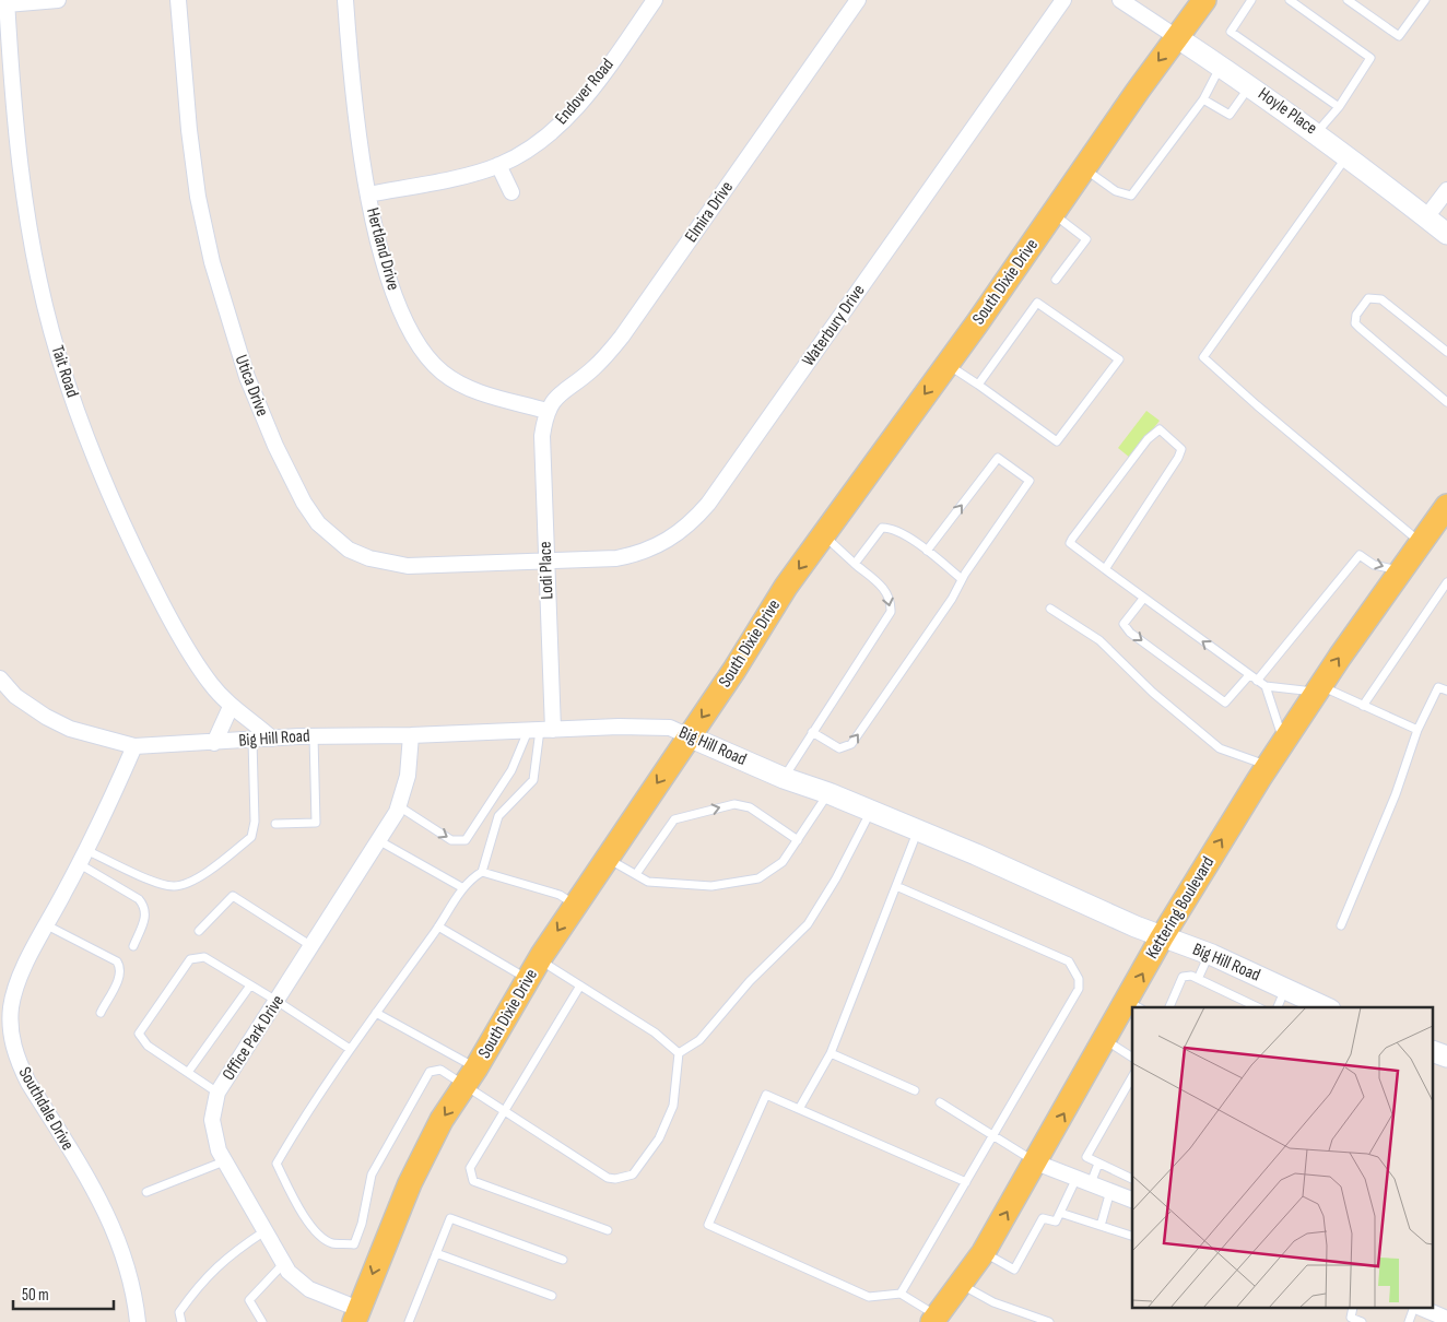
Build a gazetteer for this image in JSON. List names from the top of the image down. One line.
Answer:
{"streets":{"main road":["South Dixie Drive","Kettering Boulevard"],"street":["Endover Road","Hoyle Place","Elmira Drive","Hertland Drive","Waterbury Drive","Tait Road","Utica Drive","Lodi Place","Big Hill Road","Office Park Drive","Southdale Drive"]},"crossings":[["Endover Road","Hertland Drive"],["Hoyle Place","South Dixie Drive"],["Elmira Drive","Hertland Drive"],["Elmira Drive","Lodi Place"],["Hertland Drive","Lodi Place"],["South Dixie Drive","Big Hill Road"],["South Dixie Drive","Office Park Drive"],["Waterbury Drive","Utica Drive"],["Waterbury Drive","Lodi Place"],["Tait Road","Big Hill Road"],["Utica Drive","Lodi Place"],["Lodi Place","Big Hill Road"],["Big Hill Road","Kettering Boulevard"],["Big Hill Road","Office Park Drive"],["Big Hill Road","Southdale Drive"]],"one_way":["South Dixie Drive","Kettering Boulevard"],"scale_bar":"50 m"}
